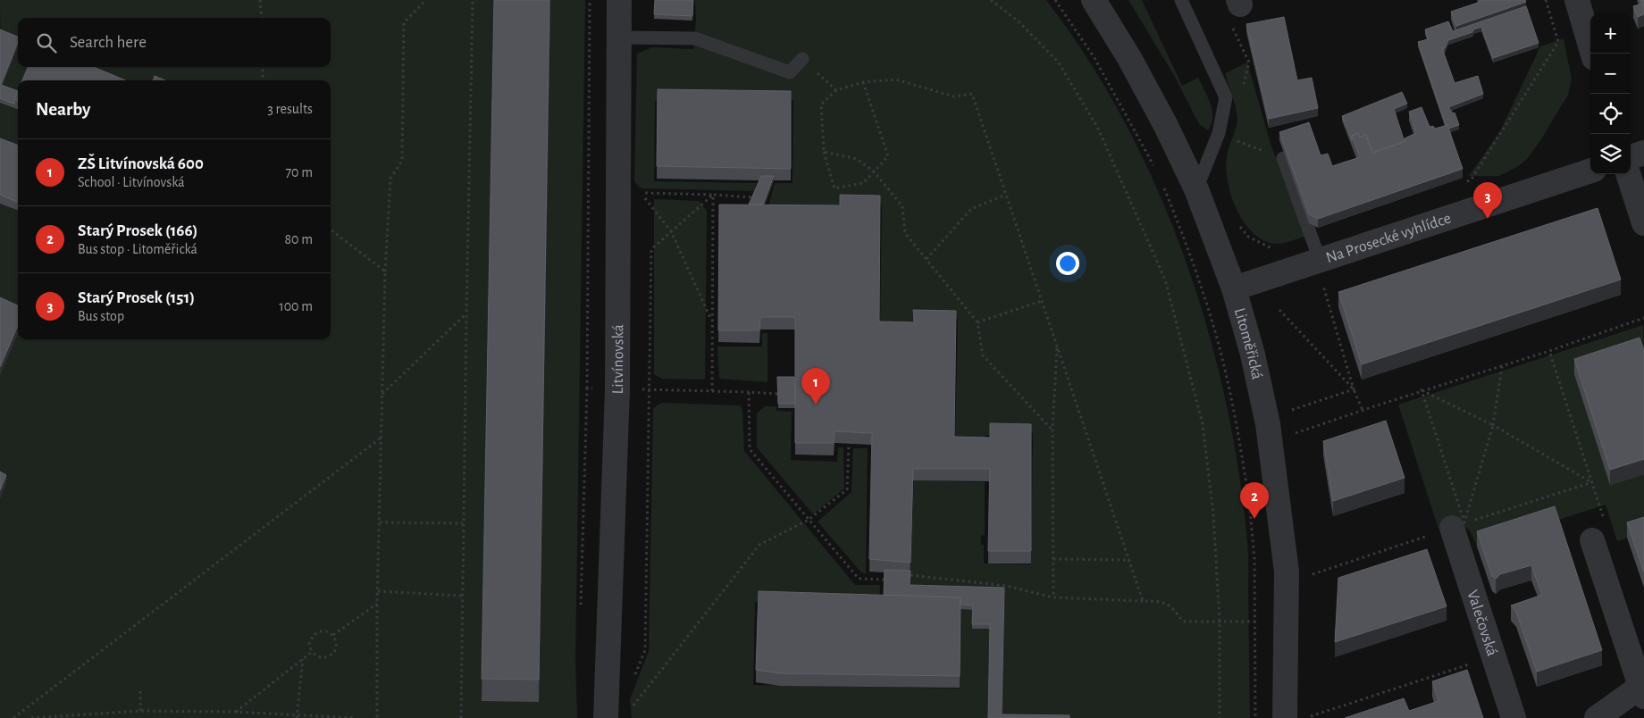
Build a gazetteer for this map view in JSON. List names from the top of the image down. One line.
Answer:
{"streets":{"street":["Na Prosecké vyhlídce","Litoměřická","Litvínovská","Valečovská"]},"crossings":[["Na Prosecké vyhlídce","Litoměřická"]],"page":{"map_buttons":["+","−"],"search":"Search here","heading":["Nearby","3 results"],"list":[{"mark":"1","name":"ZŠ Litvínovská 600","note":"School · Litvínovská","value":"70 m"},{"mark":"2","name":"Starý Prosek (166)","note":"Bus stop · Litoměřická","value":"80 m"},{"mark":"3","name":"Starý Prosek (151)","note":"Bus stop","value":"100 m"}],"pins":["3","1","2"]}}
